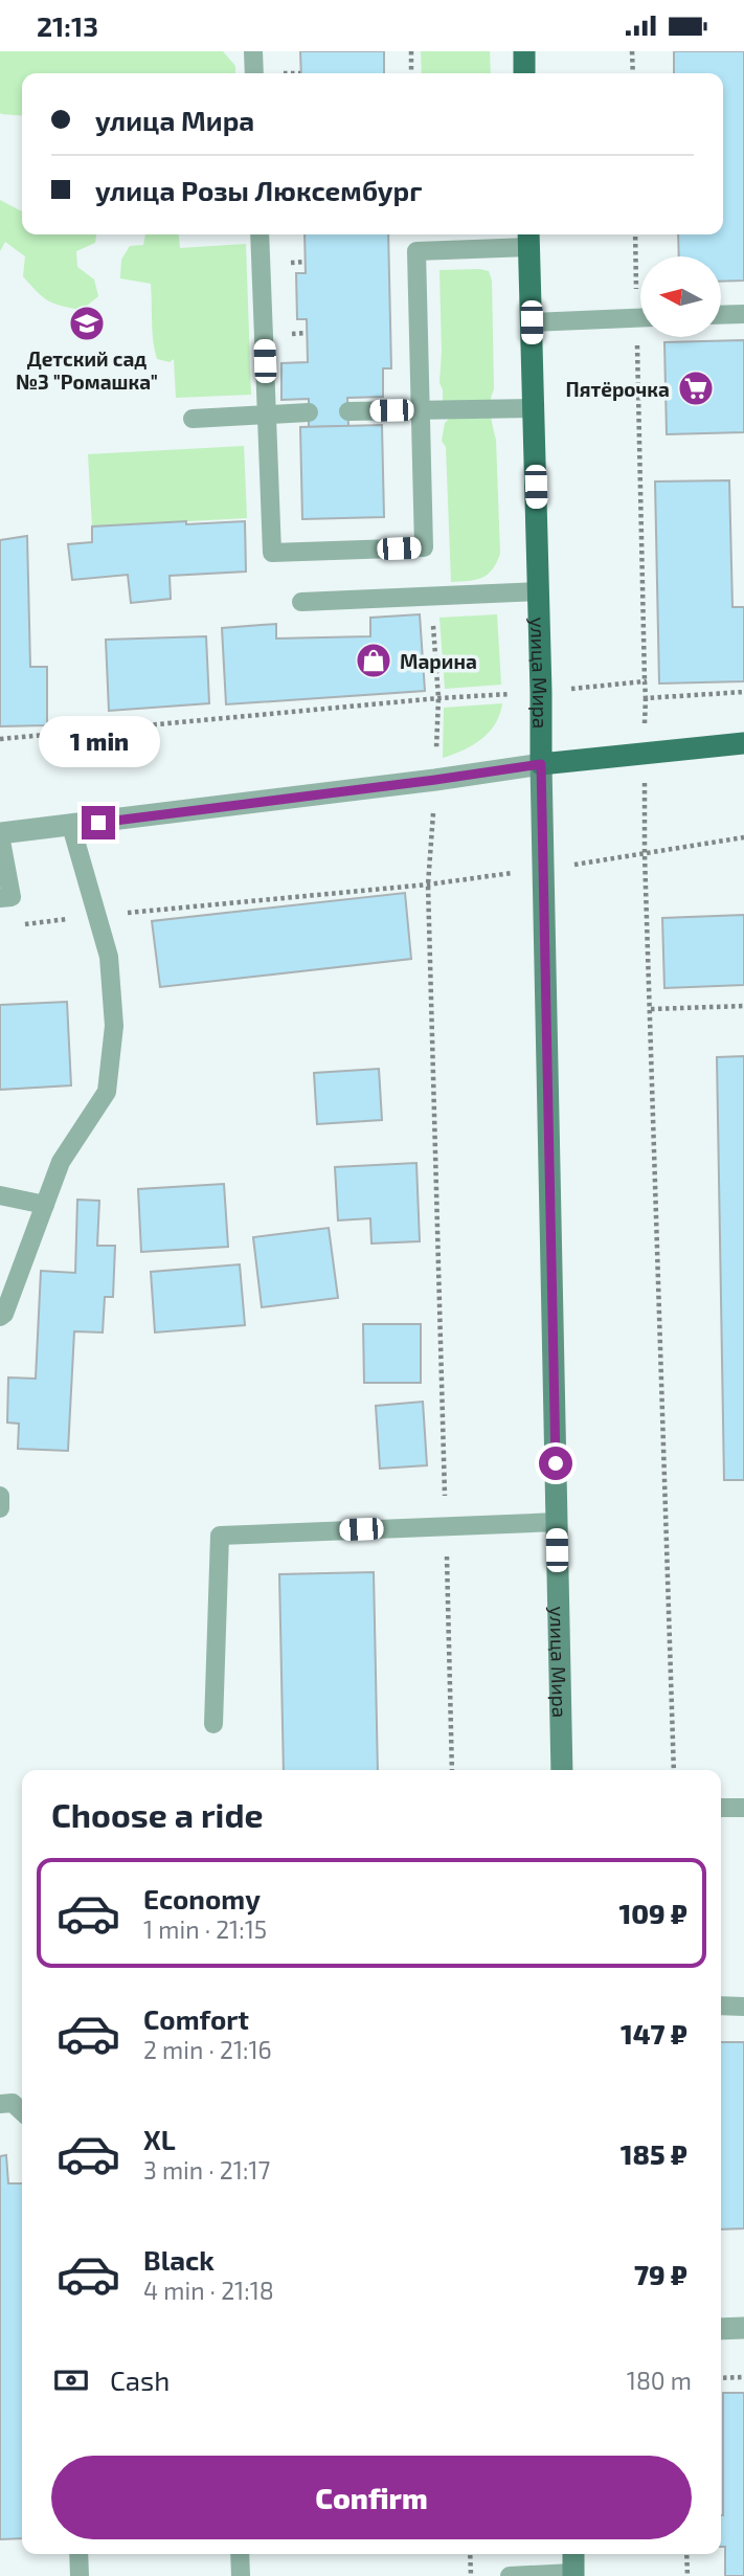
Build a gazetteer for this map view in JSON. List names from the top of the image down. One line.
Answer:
{"streets":{"main road":["улица Мира"]},"places":{"school or university":["Детский сад №3 \"Ромашка\""],"supermarket":["Пятёрочка"],"shop":["Марина"]},"north":"left","page":{"status":"21:13","banner":["улица Мира","улица Розы Люксембург"],"bubble":"1 min","heading":"Choose a ride","list":[{"name":"Economy","note":"1 min · 21:15","value":"109 ₽"},{"name":"Comfort","note":"2 min · 21:16","value":"147 ₽"},{"name":"XL","note":"3 min · 21:17","value":"185 ₽"},{"name":"Black","note":"4 min · 21:18","value":"79 ₽"}],"pay":["Cash","180 m"],"buttons":"Confirm"}}
